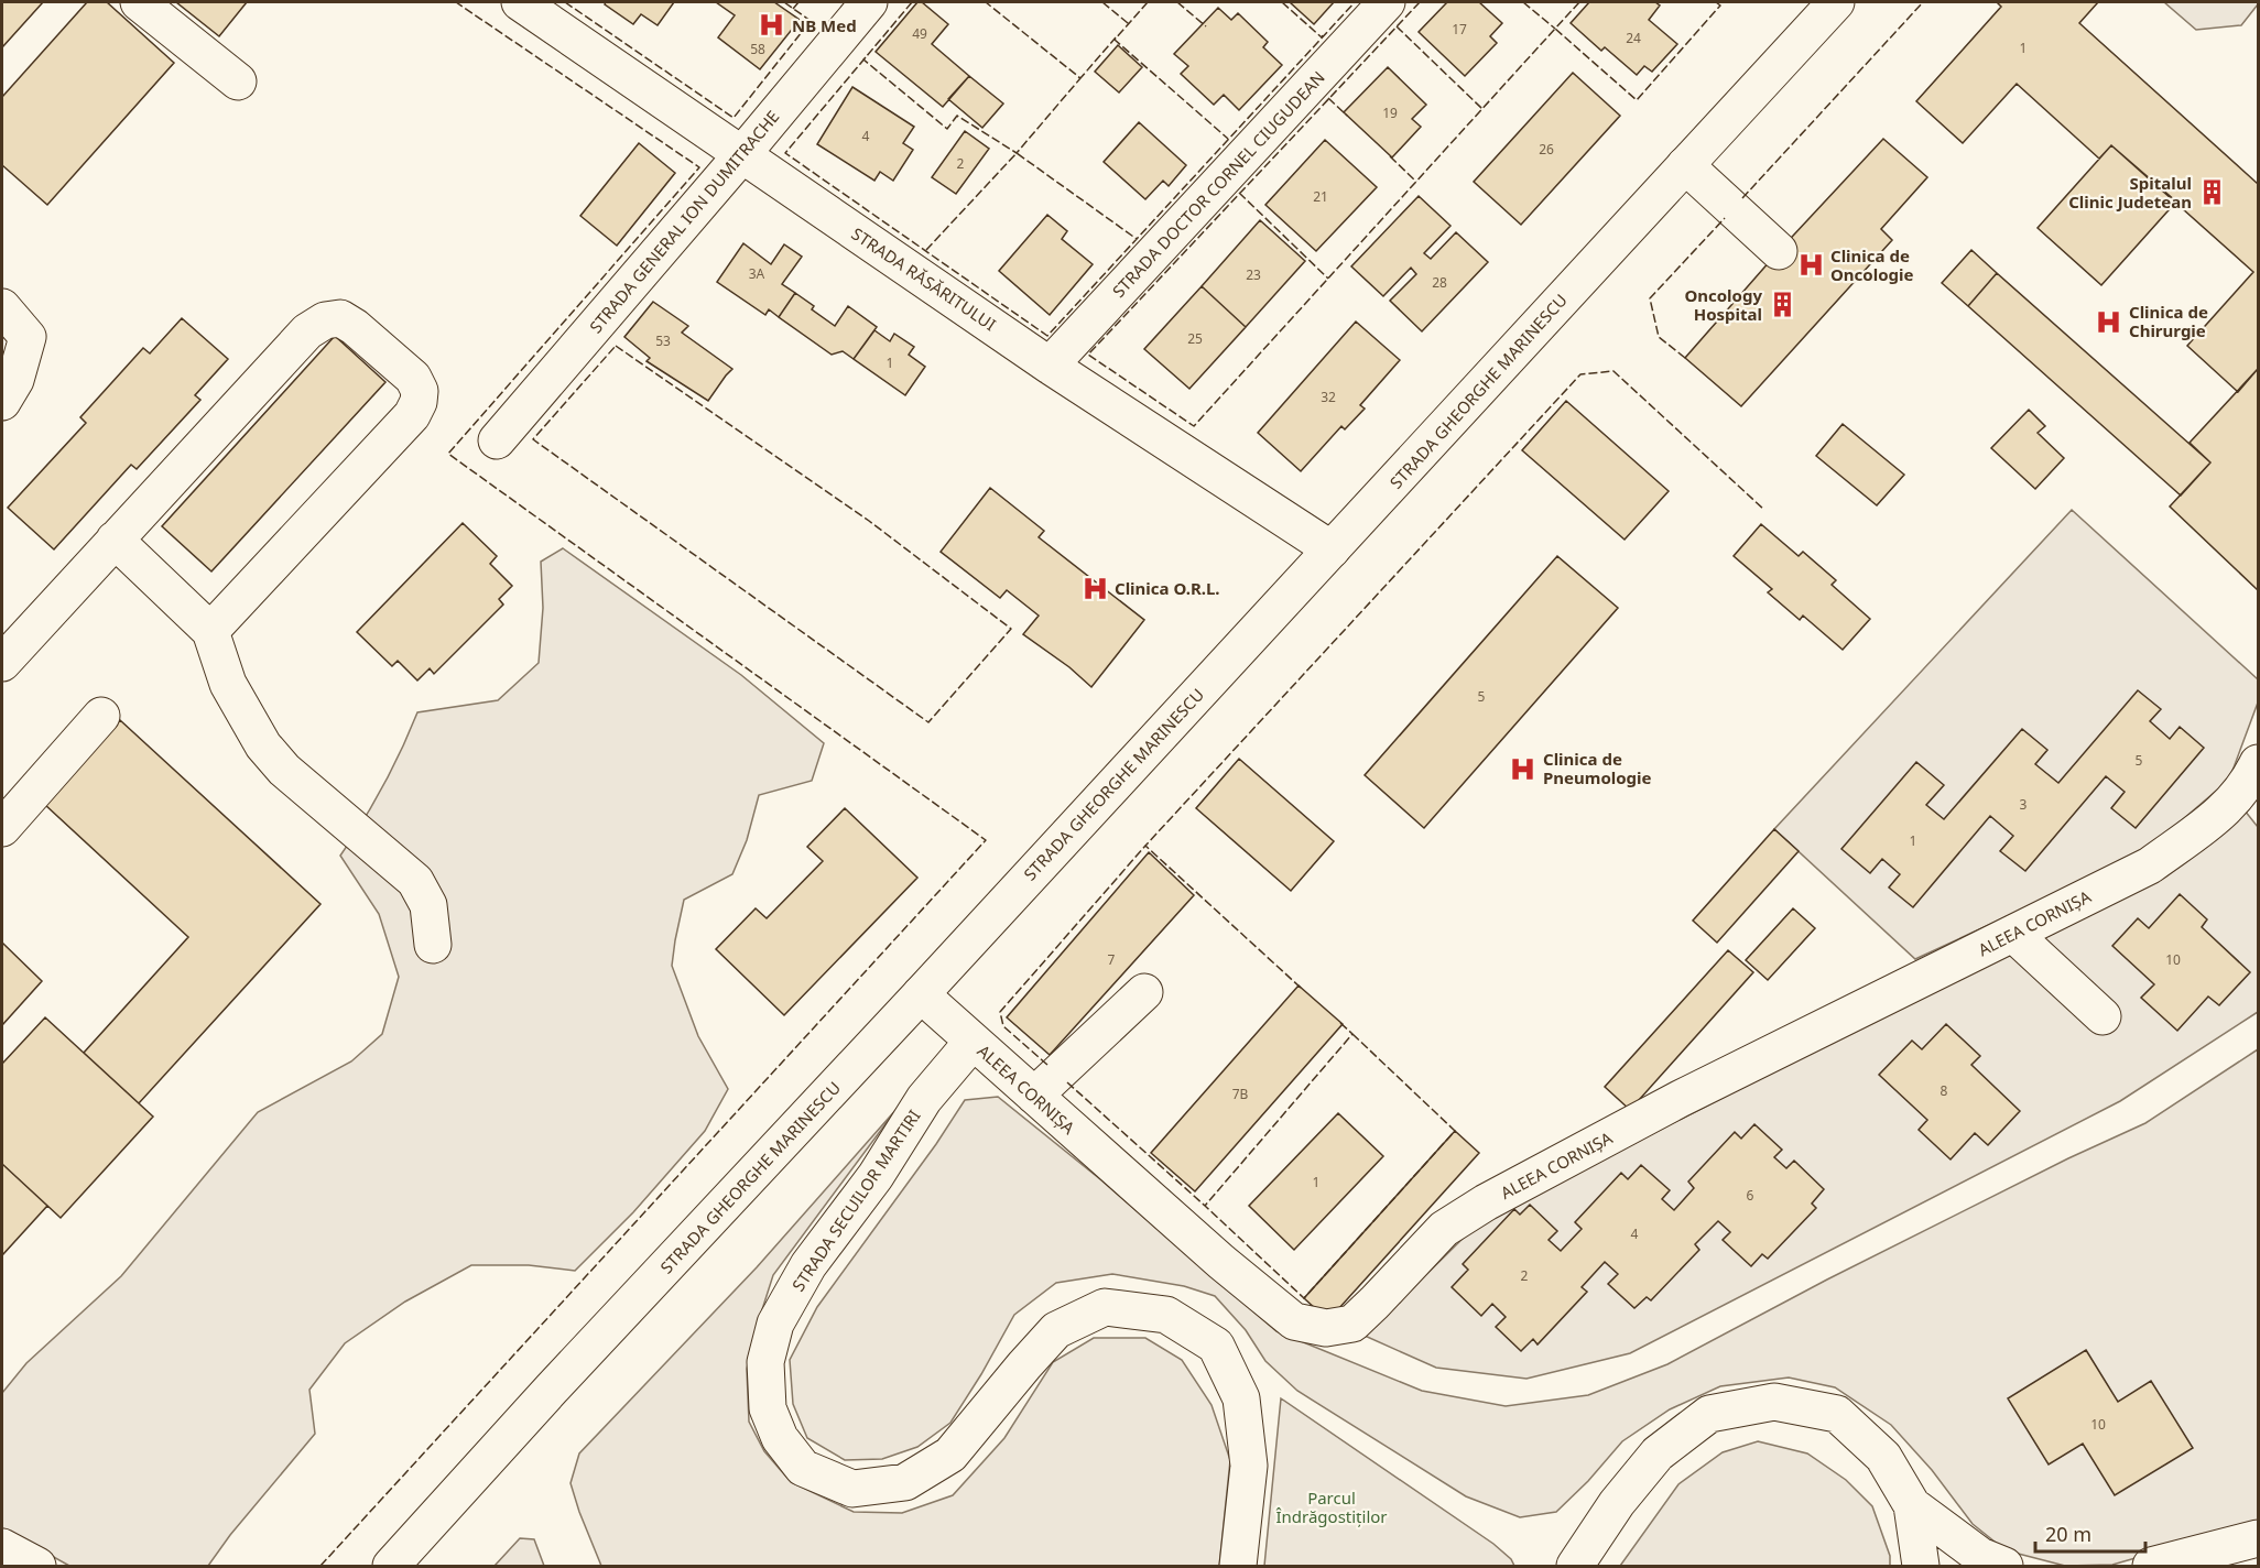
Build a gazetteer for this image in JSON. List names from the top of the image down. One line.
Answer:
{"streets":{"street":["STRADA DOCTOR CORNEL CIUGUDEAN","STRADA GENERAL ION DUMITRACHE","STRADA RĂSĂRITULUI","STRADA GHEORGHE MARINESCU","ALEEA CORNIȘA","STRADA SECUILOR MARTIRI"]},"crossings":[["STRADA DOCTOR CORNEL CIUGUDEAN","STRADA RĂSĂRITULUI"],["STRADA GENERAL ION DUMITRACHE","STRADA RĂSĂRITULUI"],["STRADA RĂSĂRITULUI","STRADA GHEORGHE MARINESCU"],["STRADA GHEORGHE MARINESCU","ALEEA CORNIȘA"],["ALEEA CORNIȘA","STRADA SECUILOR MARTIRI"]],"parks":["Parcul Îndrăgostiților"],"places":{"hospital":["NB Med","Clinica de Oncologie","Clinica de Chirurgie","Clinica O.R.L.","Clinica de Pneumologie"],"building":["Spitalul Clinic Judetean","Oncology Hospital"]},"house_numbers":["17","49","24","1","58","19","4","26","2","21","3A","23","28","25","53","1","32","5","5","3","1","7","10","8","7B","1","6","4","2","10"],"scale_bar":"20 m"}
